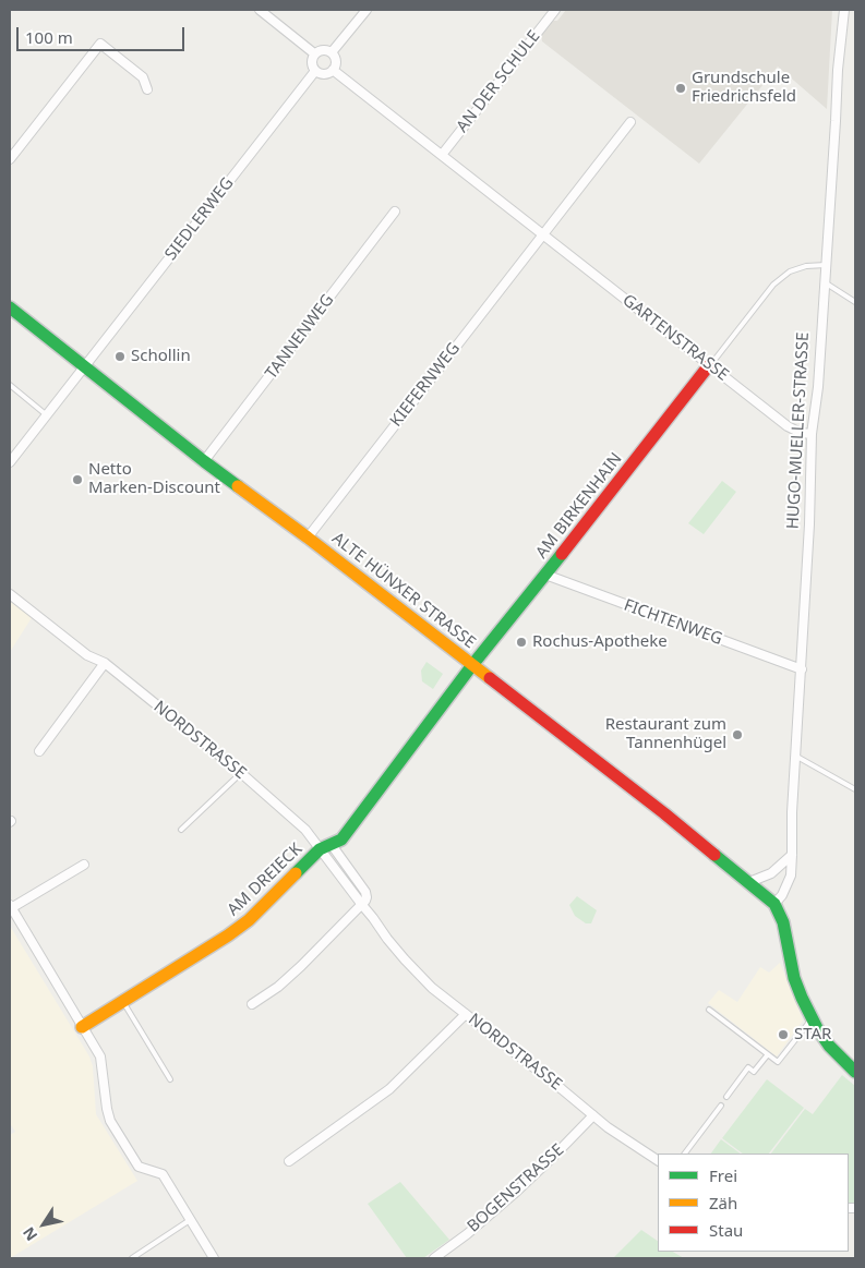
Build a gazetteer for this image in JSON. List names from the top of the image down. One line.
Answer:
{"streets":{"street":["AN DER SCHULE","SIEDLERWEG","TANNENWEG","GARTENSTRASSE","KIEFERNWEG","HUGO-MUELLER-STRASSE","AM BIRKENHAIN","ALTE HÜNXER STRASSE","FICHTENWEG","NORDSTRASSE","AM DREIECK","BOGENSTRASSE"]},"crossings":[["AN DER SCHULE","GARTENSTRASSE"],["SIEDLERWEG","GARTENSTRASSE"],["SIEDLERWEG","ALTE HÜNXER STRASSE"],["TANNENWEG","ALTE HÜNXER STRASSE"],["GARTENSTRASSE","KIEFERNWEG"],["GARTENSTRASSE","HUGO-MUELLER-STRASSE"],["GARTENSTRASSE","AM BIRKENHAIN"],["KIEFERNWEG","ALTE HÜNXER STRASSE"],["HUGO-MUELLER-STRASSE","ALTE HÜNXER STRASSE"],["HUGO-MUELLER-STRASSE","FICHTENWEG"],["AM BIRKENHAIN","ALTE HÜNXER STRASSE"],["AM BIRKENHAIN","FICHTENWEG"],["AM BIRKENHAIN","AM DREIECK"],["ALTE HÜNXER STRASSE","AM DREIECK"],["NORDSTRASSE","AM DREIECK"],["NORDSTRASSE","BOGENSTRASSE"]],"places":["Grundschule Friedrichsfeld","Schollin","Netto Marken-Discount","Rochus-Apotheke","Restaurant zum Tannenhügel","STAR"],"legend":["Frei","Zäh","Stau"],"scale_bar":"100 m","north":"bottom left"}
